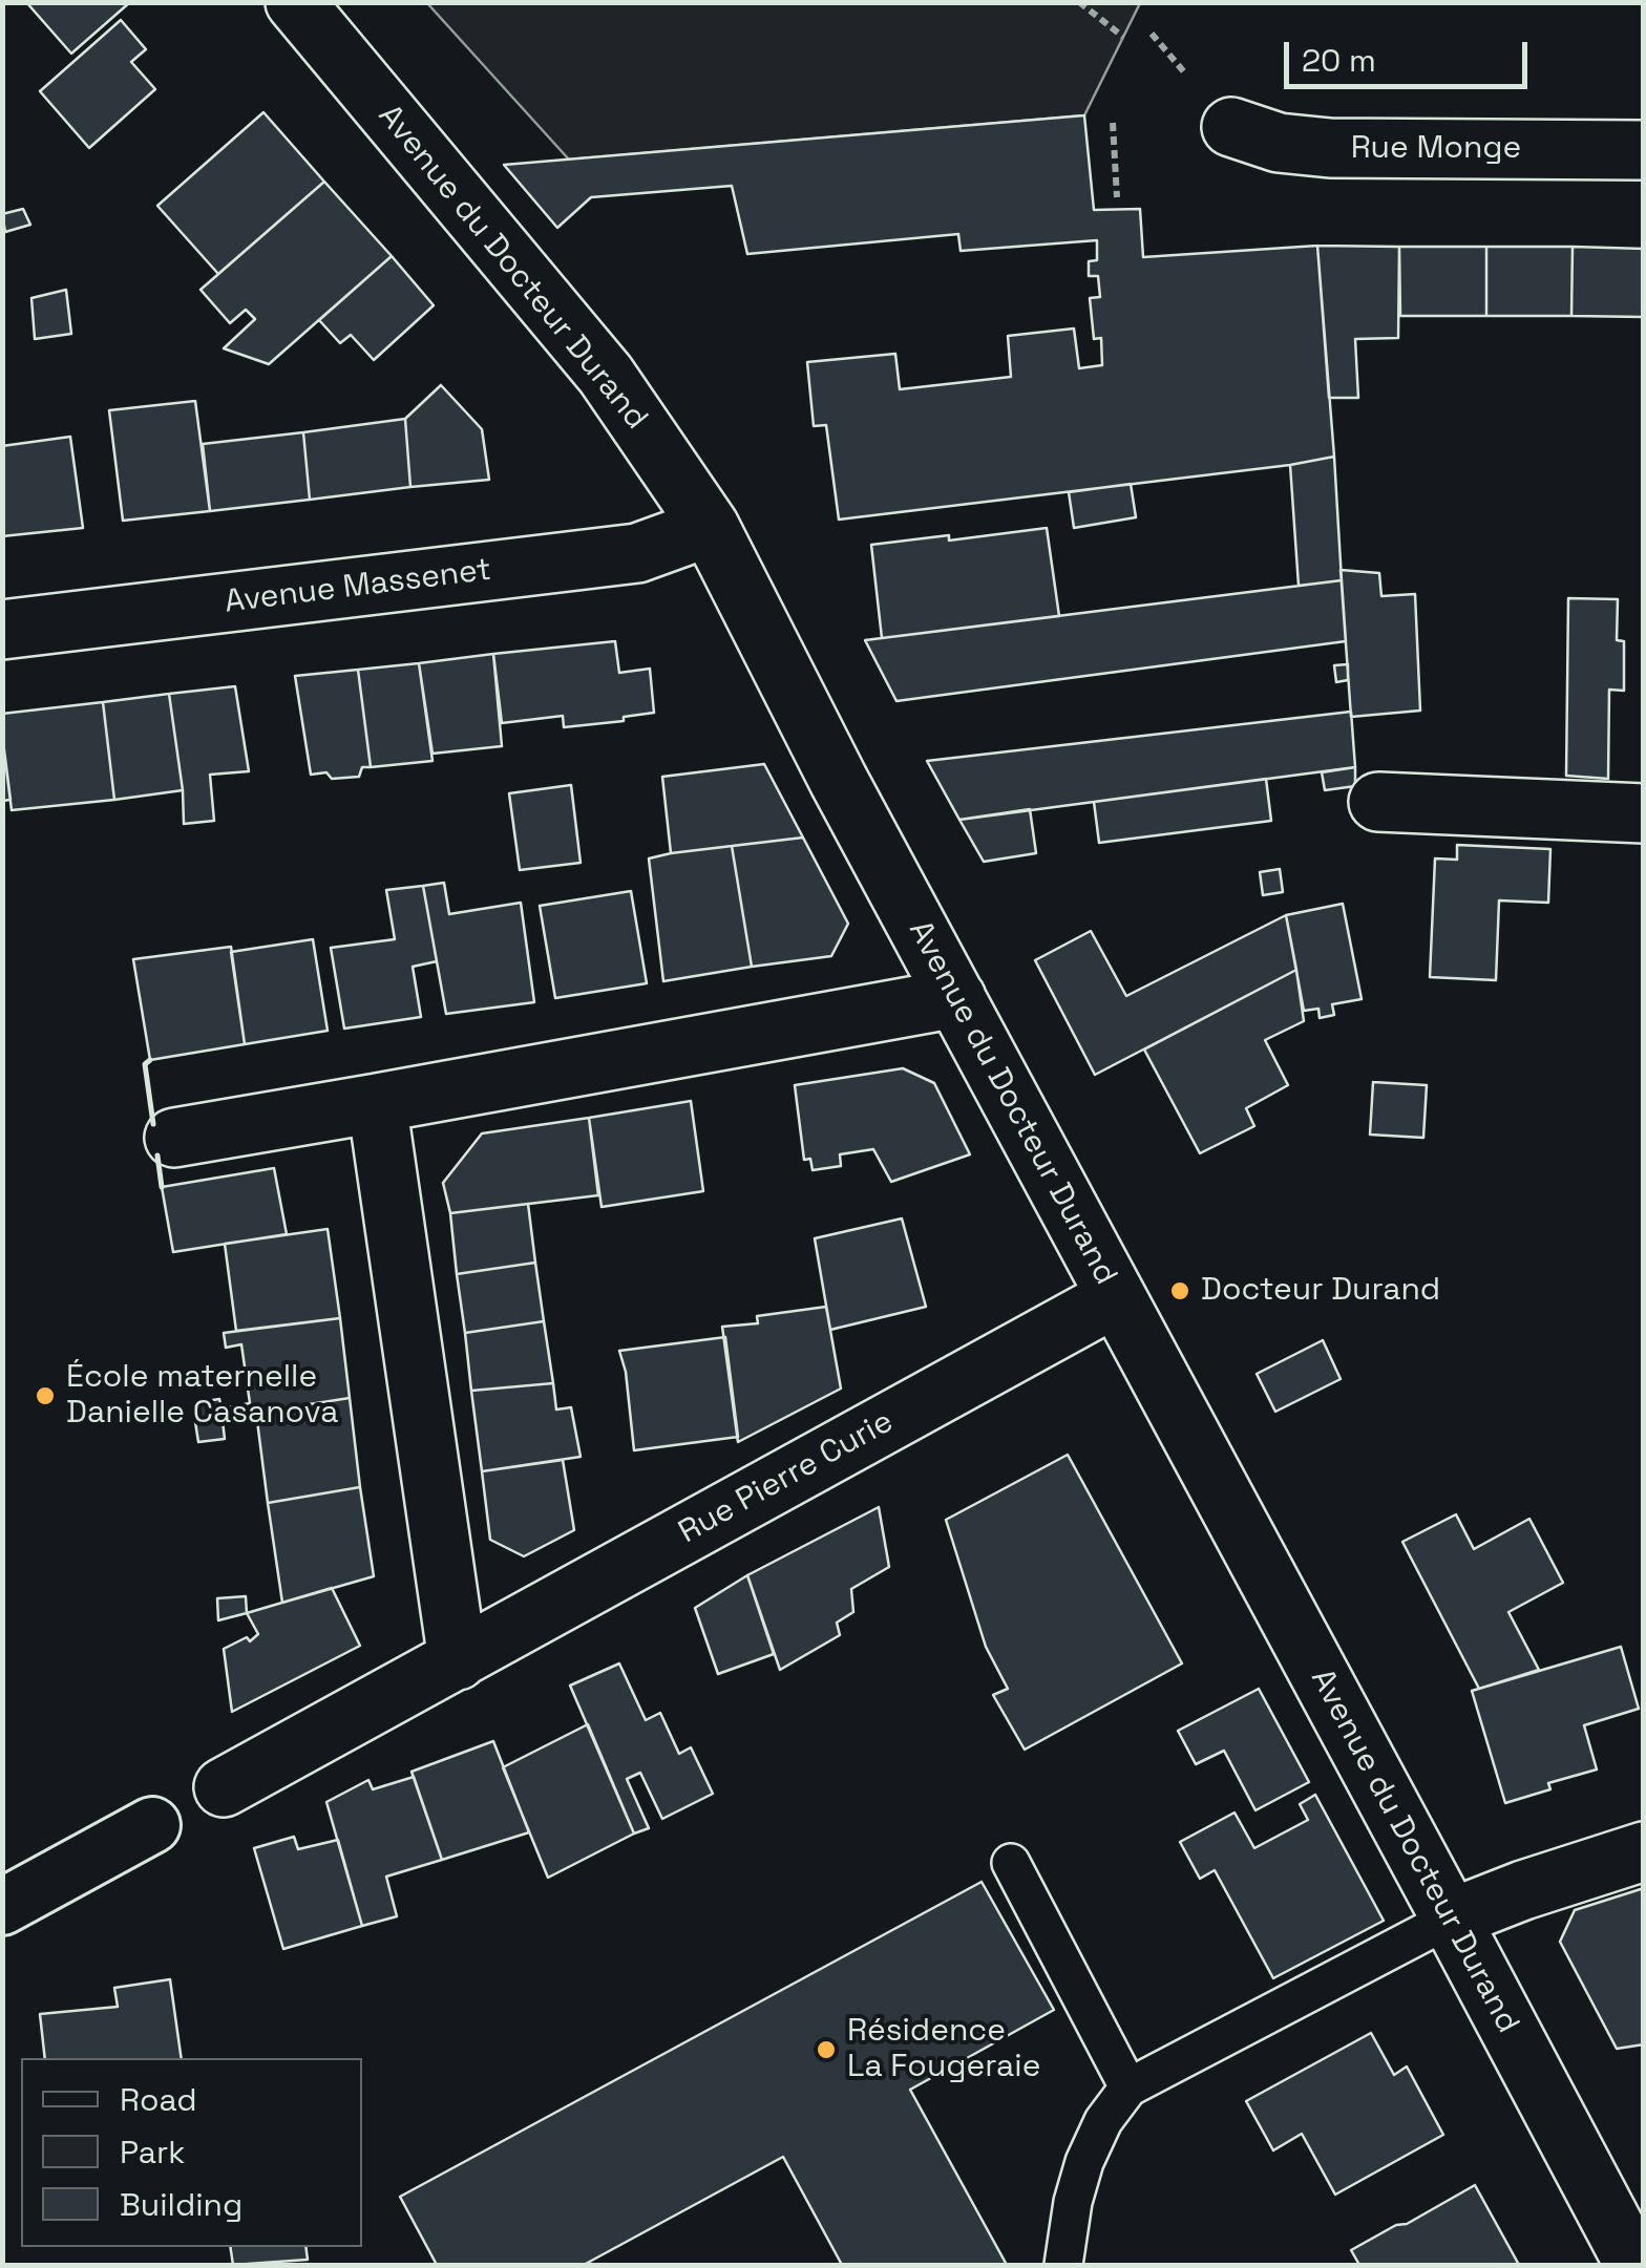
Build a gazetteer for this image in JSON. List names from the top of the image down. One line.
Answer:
{"streets":{"street":["Rue Monge","Avenue du Docteur Durand","Avenue Massenet","Rue Pierre Curie"]},"crossings":[["Avenue du Docteur Durand","Avenue Massenet"],["Avenue du Docteur Durand","Rue Pierre Curie"]],"places":["Docteur Durand","École maternelle Danielle Casanova","Résidence La Fougeraie"],"legend":["Road","Park","Building"],"scale_bar":"20 m"}
